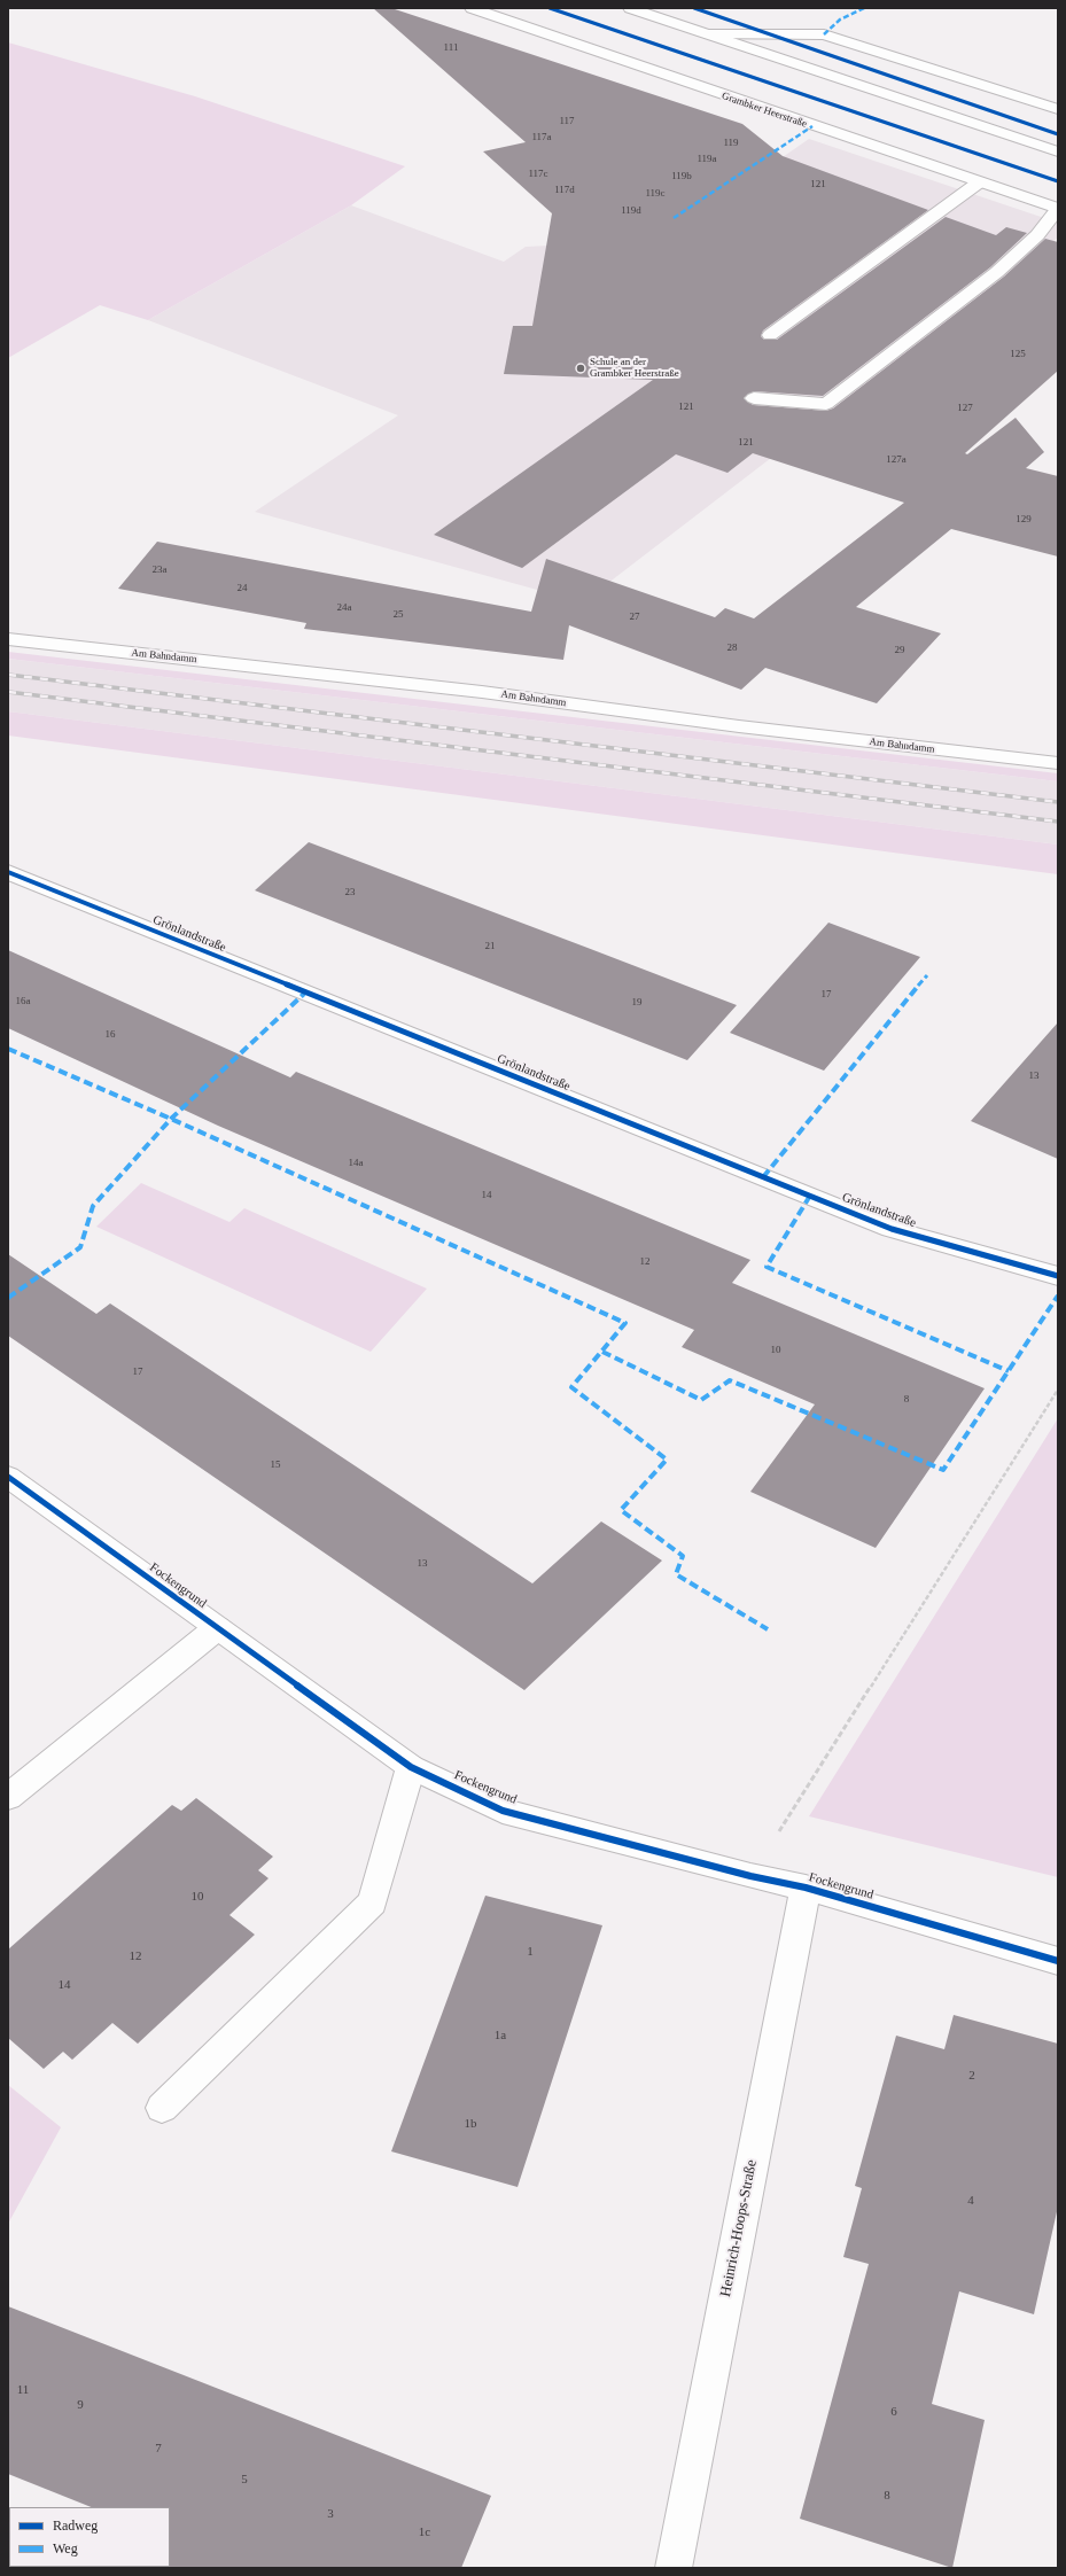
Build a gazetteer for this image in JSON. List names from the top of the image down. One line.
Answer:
{"streets":{"street":["Grambker Heerstraße","Am Bahndamm","Grönlandstraße","Fockengrund","Heinrich-Hoops-Straße"]},"crossings":[["Fockengrund","Heinrich-Hoops-Straße"]],"places":["Schule an der Grambker Heerstraße"],"house_numbers":["111","117","117a","119","119a","117c","119b","121","117d","119c","119d","125","121","127","121","127a","129","23a","24","24a","25","27","28","29","23","21","17","16a","19","16","13","14a","14","12","10","17","8","15","13","10","1","12","14","1a","2","1b","4","11","9","6","7","5","8","3","1c"],"legend":["Radweg","Weg"]}
